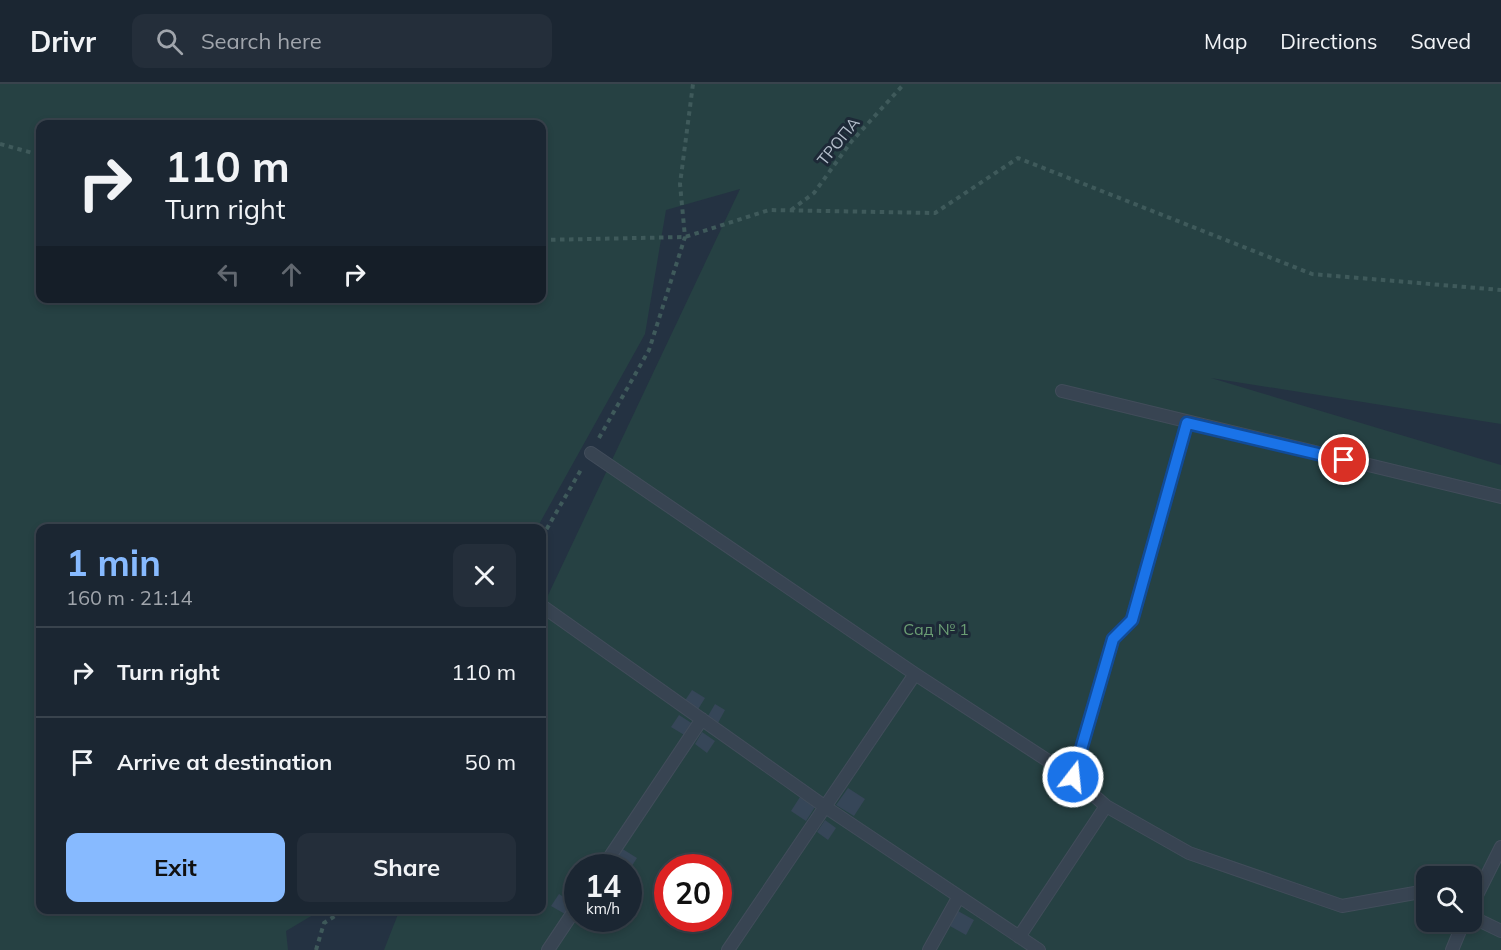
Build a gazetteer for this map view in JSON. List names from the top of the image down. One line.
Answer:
{"streets":{"path":["ТРОПА"]},"parks":["Сад № 1"],"page":{"header":"Drivr","search":"Search here","nav":["Map","Directions","Saved"],"turn":["110 m","Turn right"],"heading":["1 min","160 m · 21:14"],"list":[{"name":"Turn right","value":"110 m"},{"name":"Arrive at destination","value":"50 m"}],"buttons":["Exit","Share"],"speed":"14 km/h","limit":"20"}}
